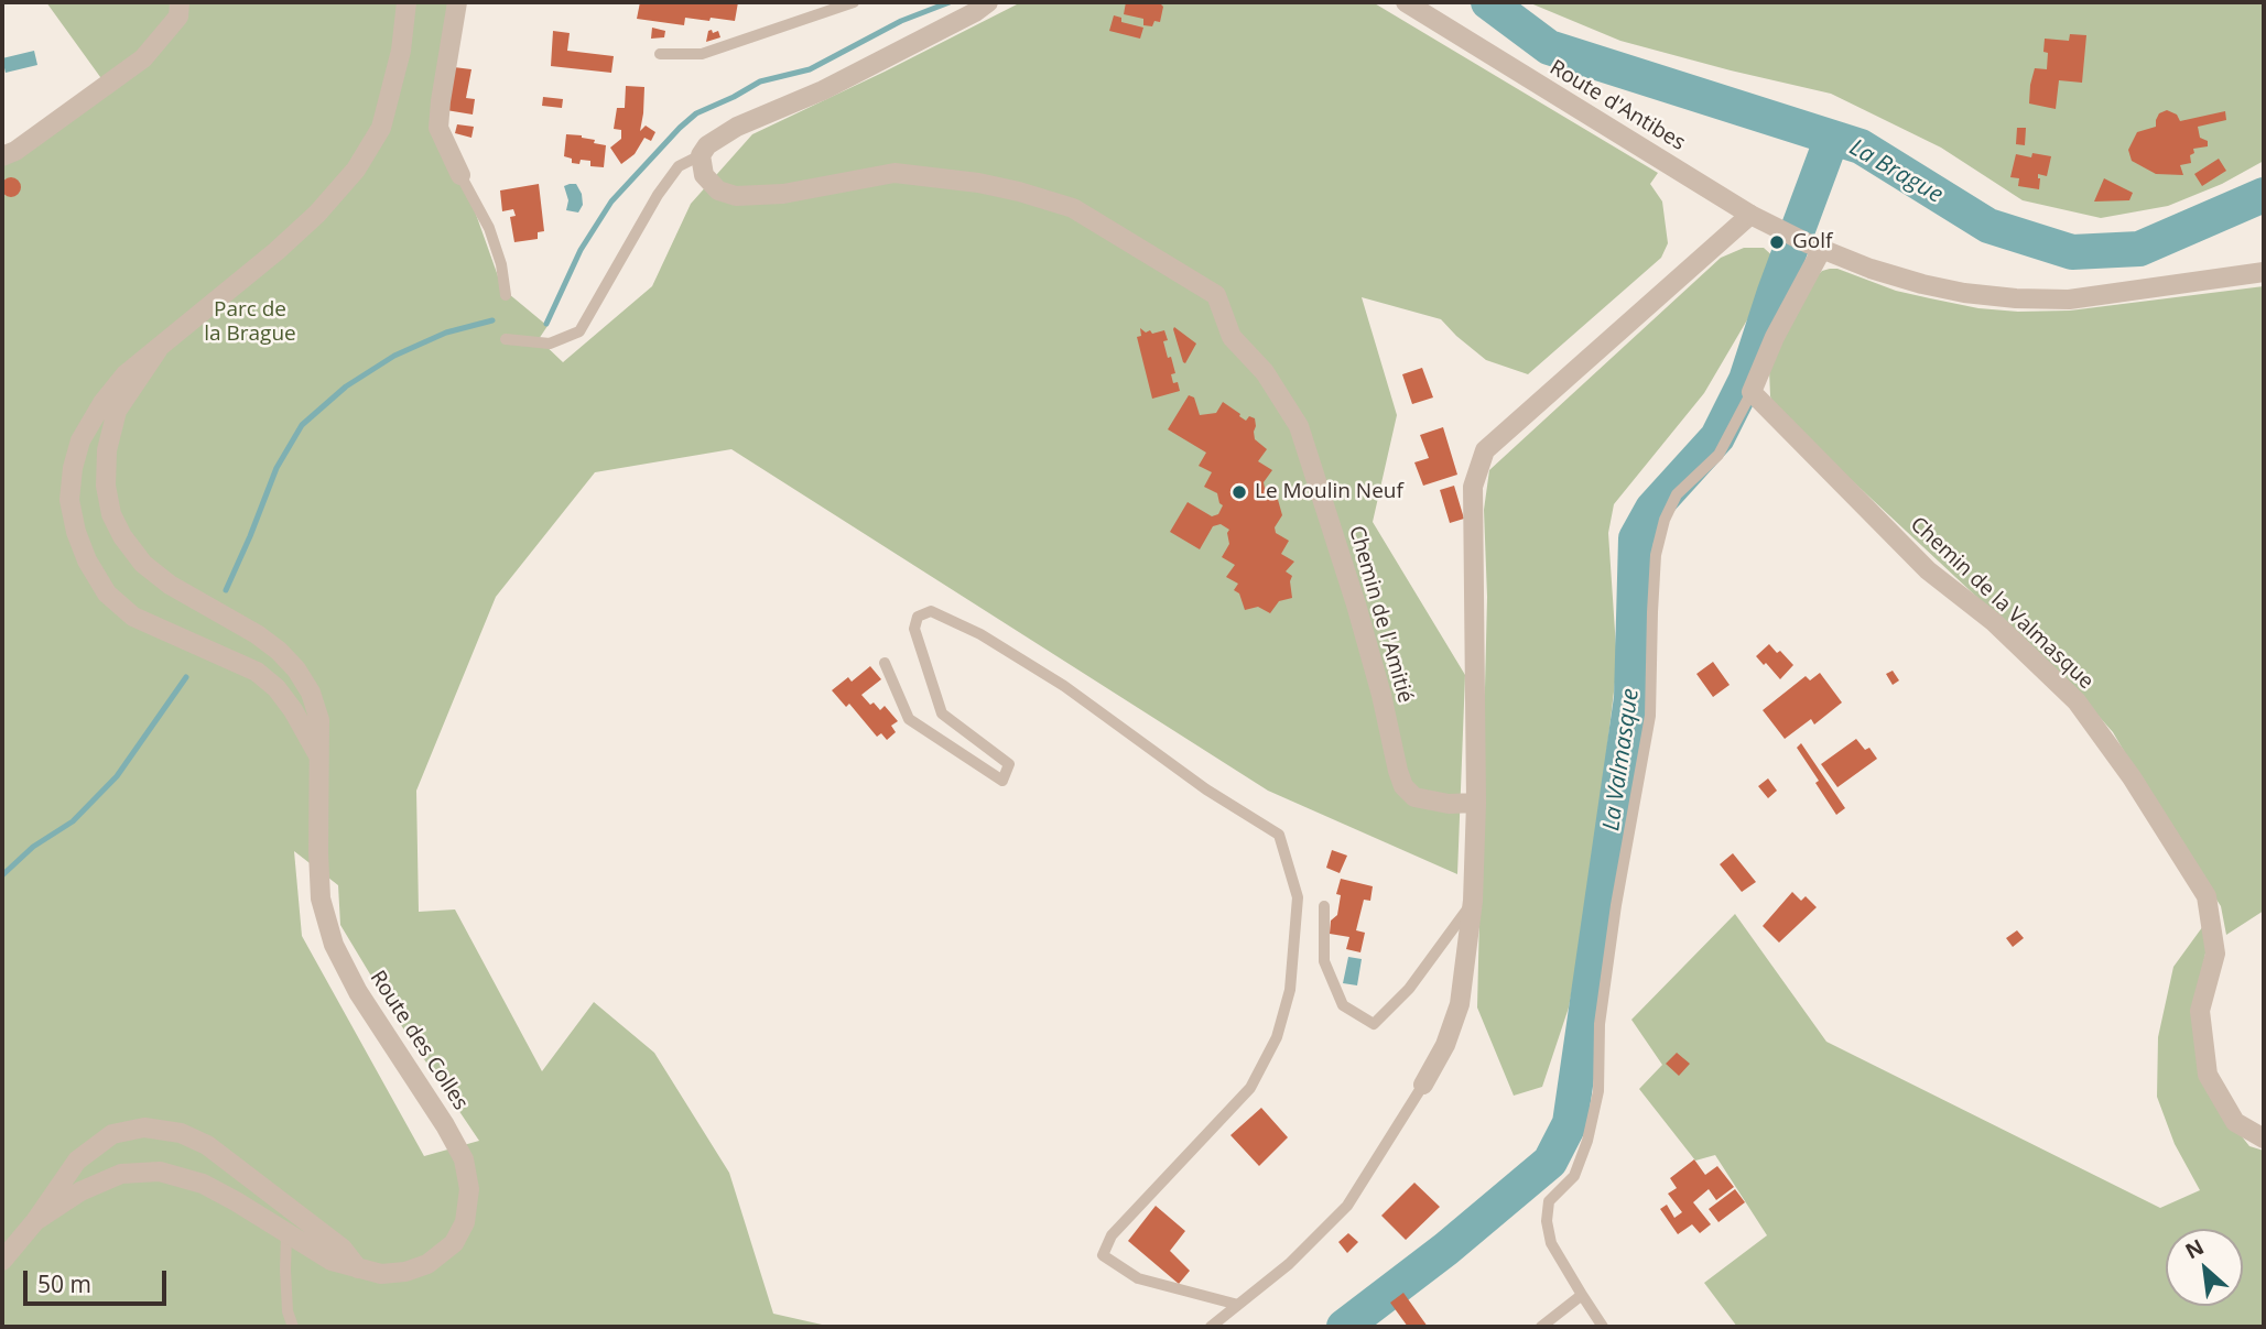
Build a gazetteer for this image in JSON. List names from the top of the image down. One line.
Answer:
{"streets":{"street":["Route d'Antibes","Chemin de la Valmasque","Chemin de l'Amitié","Route des Colles"]},"water":["La Brague","La Valmasque"],"parks":["Parc de la Brague"],"places":["Golf","Le Moulin Neuf"],"scale_bar":"50 m","north":"top left"}
